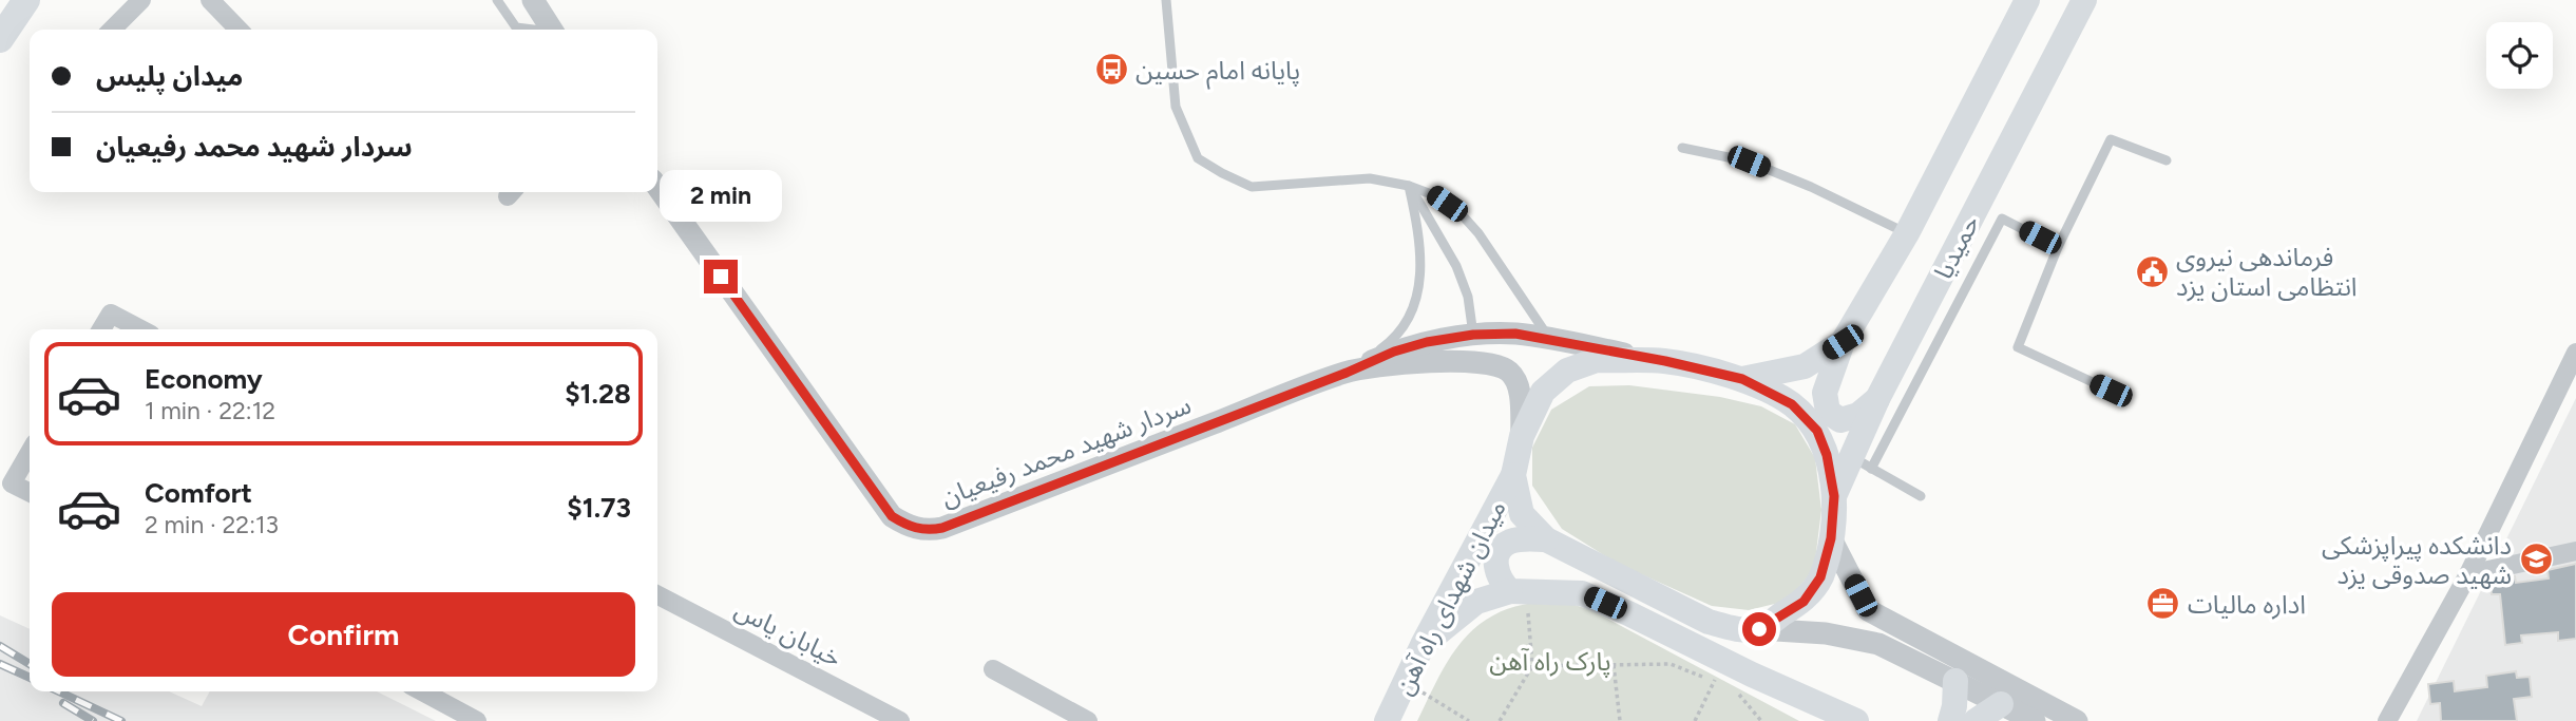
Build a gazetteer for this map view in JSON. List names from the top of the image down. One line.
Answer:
{"streets":{"main road":["حمیدیا","میدان شهدای راه آهن"],"street":["سردار شهید محمد رفیعیان","خیابان یاس"]},"parks":["پارک راه آهن"],"places":{"bus stop":["پایانه امام حسین"],"public building":["فرماندهی نیروی انتظامی استان یزد"],"school or university":["دانشکده پیراپزشکی شهید صدوقی یزد"],"office":["اداره مالیات"]},"page":{"banner":["میدان پلیس","سردار شهید محمد رفیعیان"],"bubble":"2 min","list":[{"name":"Economy","note":"1 min · 22:12","value":"$1.28"},{"name":"Comfort","note":"2 min · 22:13","value":"$1.73"}],"buttons":"Confirm"}}
